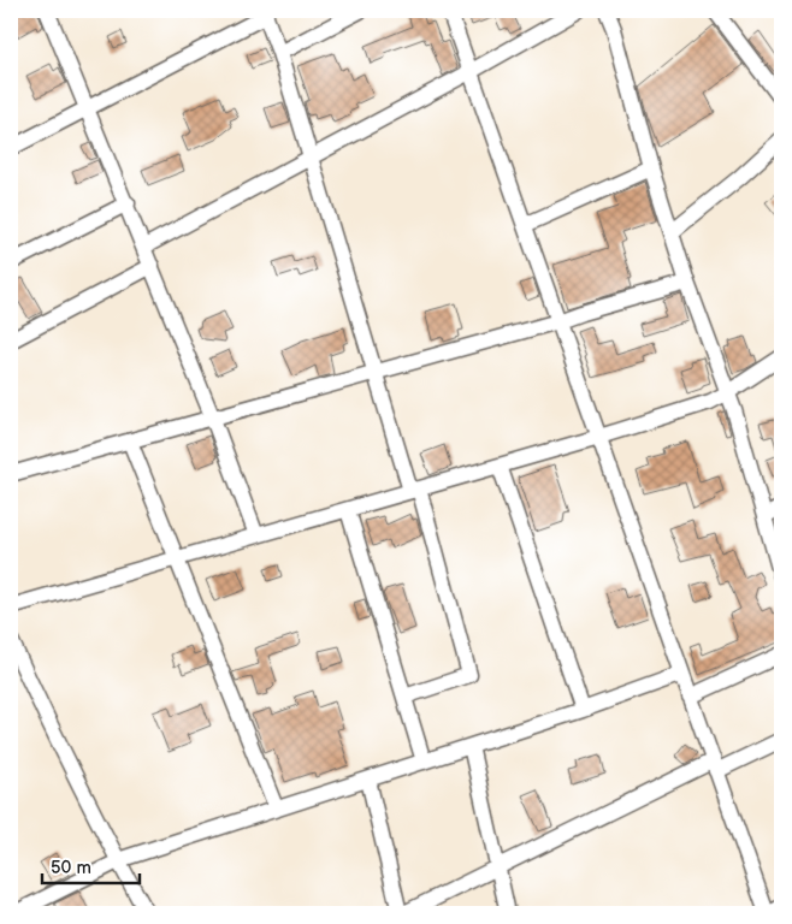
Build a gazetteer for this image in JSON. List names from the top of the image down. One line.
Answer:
{"scale_bar":"50 m"}
